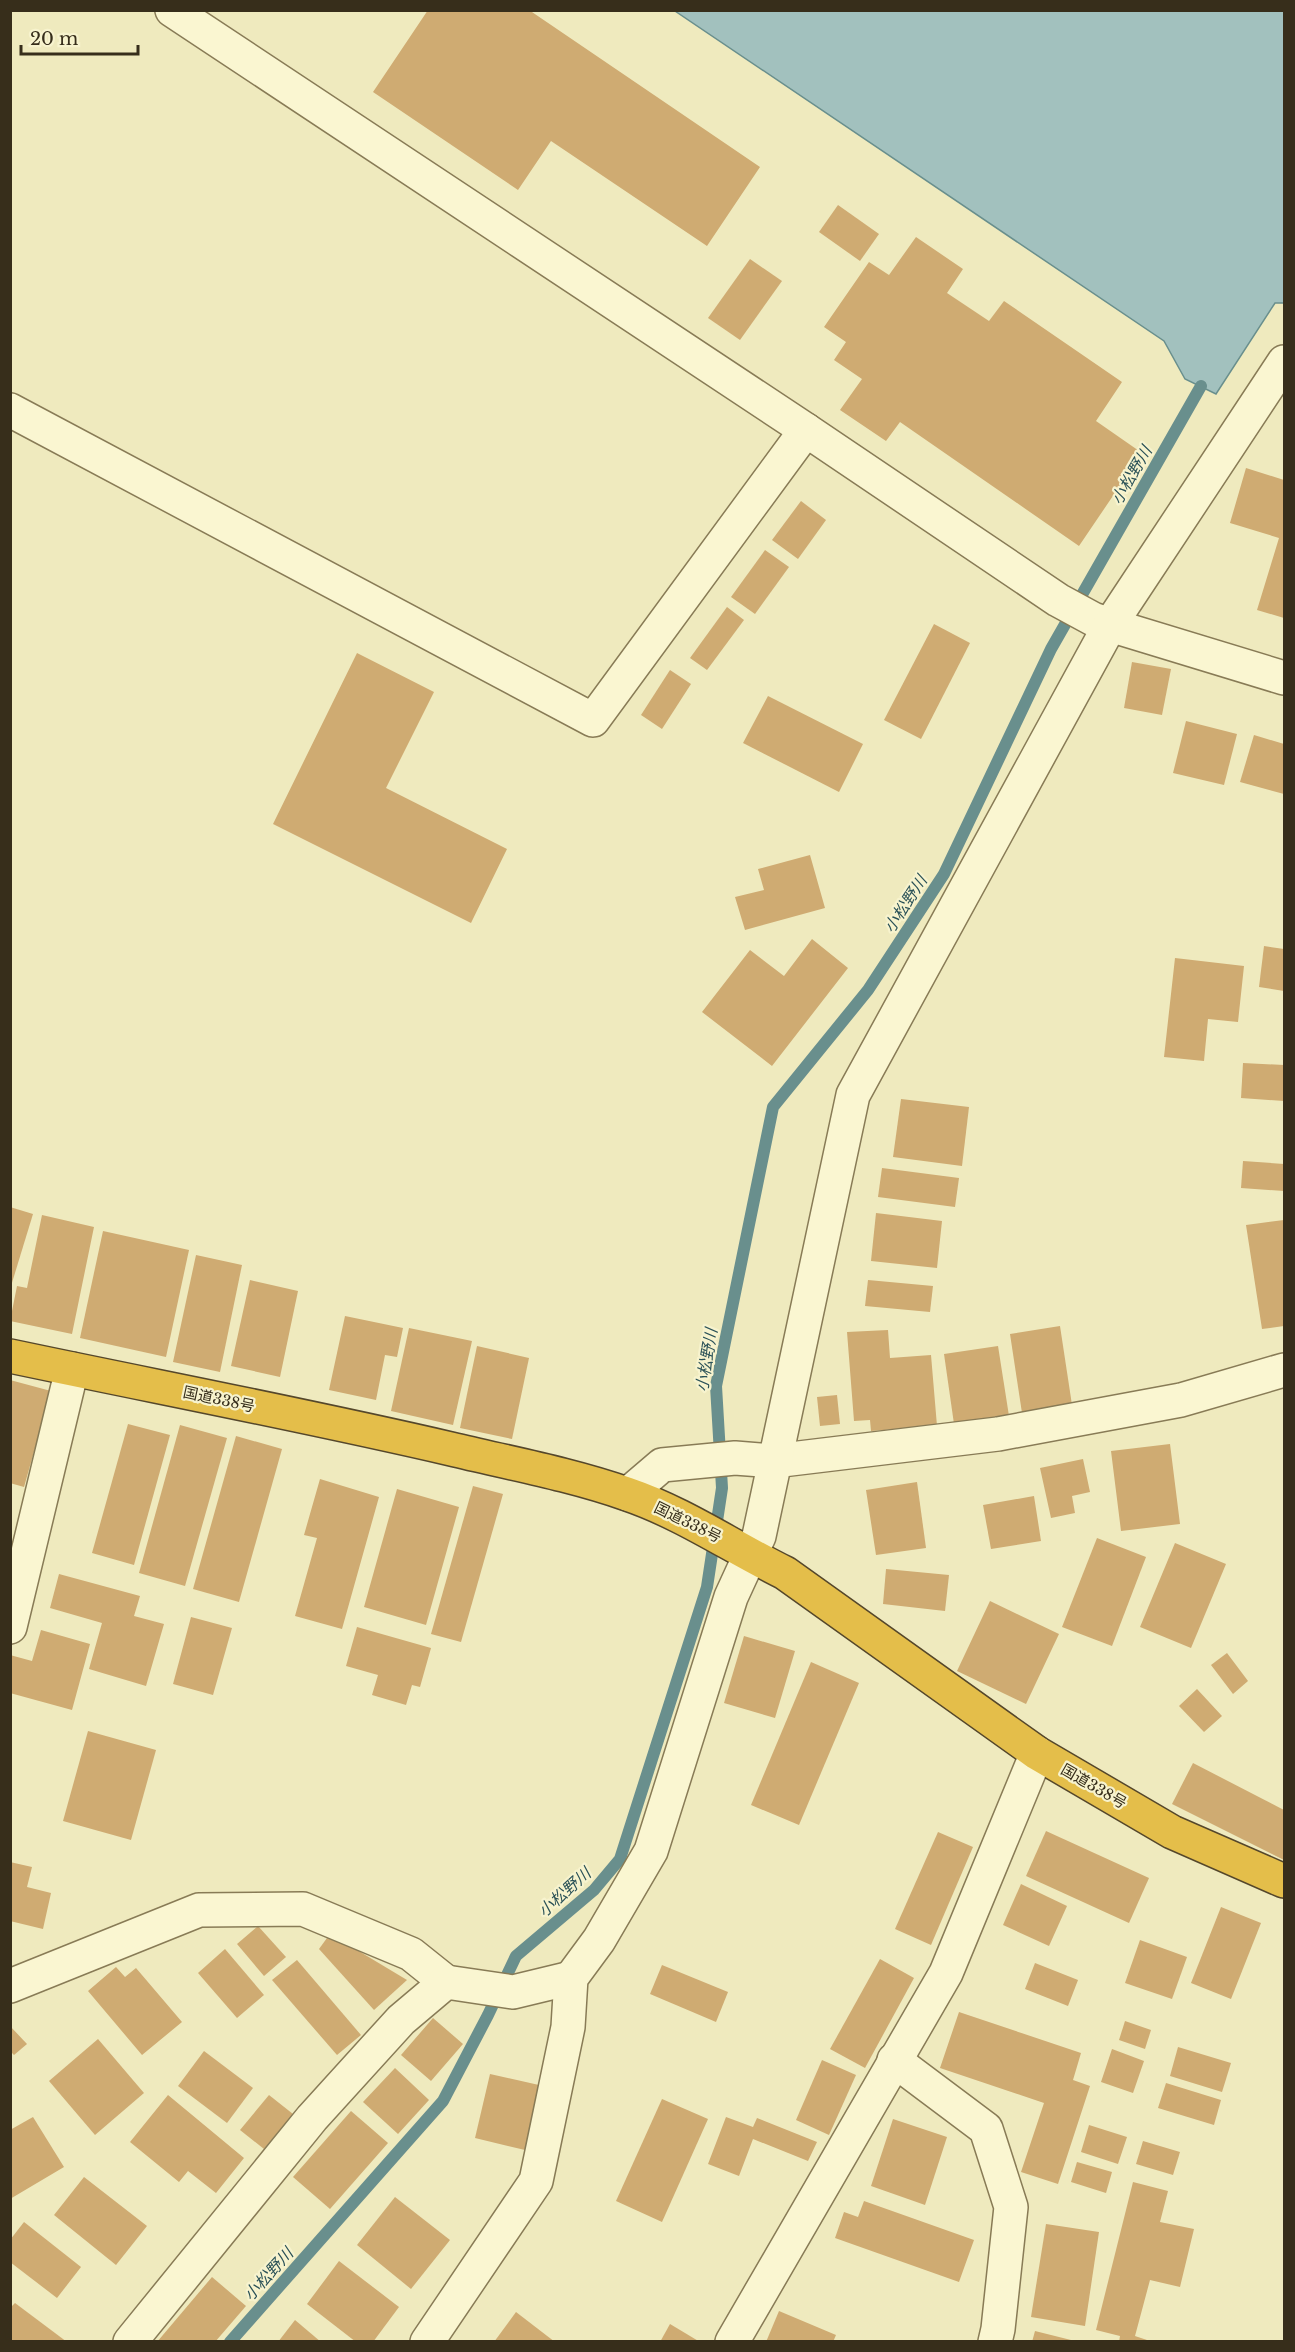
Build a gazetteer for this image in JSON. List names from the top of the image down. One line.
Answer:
{"streets":{"highway":["国道338号"]},"water":["小松野川"],"scale_bar":"20 m"}
